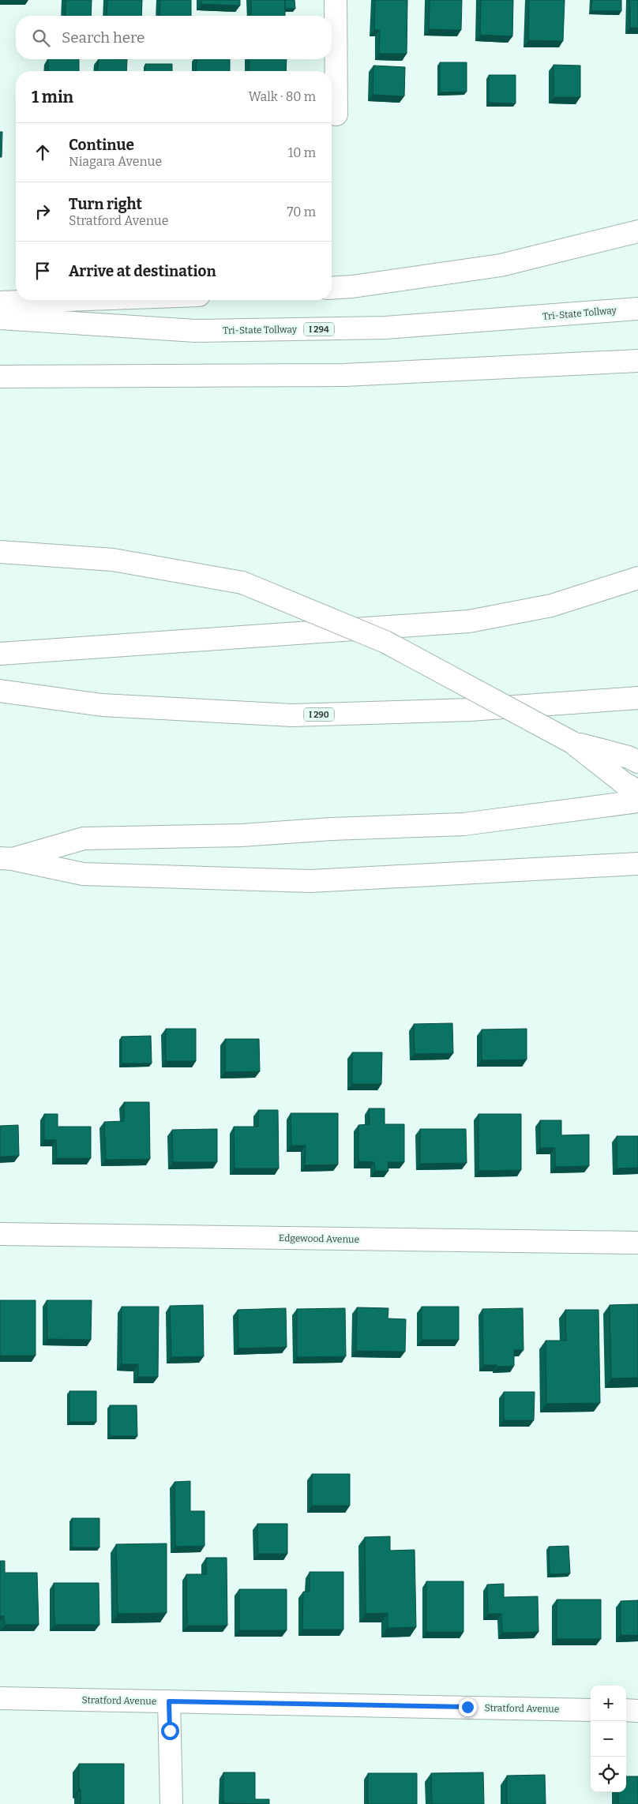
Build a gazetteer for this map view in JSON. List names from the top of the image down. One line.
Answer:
{"streets":{"main road":["Tri-State Tollway","I 294","I 290","Edgewood Avenue","Stratford Avenue"]},"page":{"search":"Search here","heading":["1 min","Walk · 80 m"],"list":[["Continue","Niagara Avenue","10 m"],["Turn right","Stratford Avenue","70 m"],"Arrive at destination"],"map_buttons":["+","−"]}}
